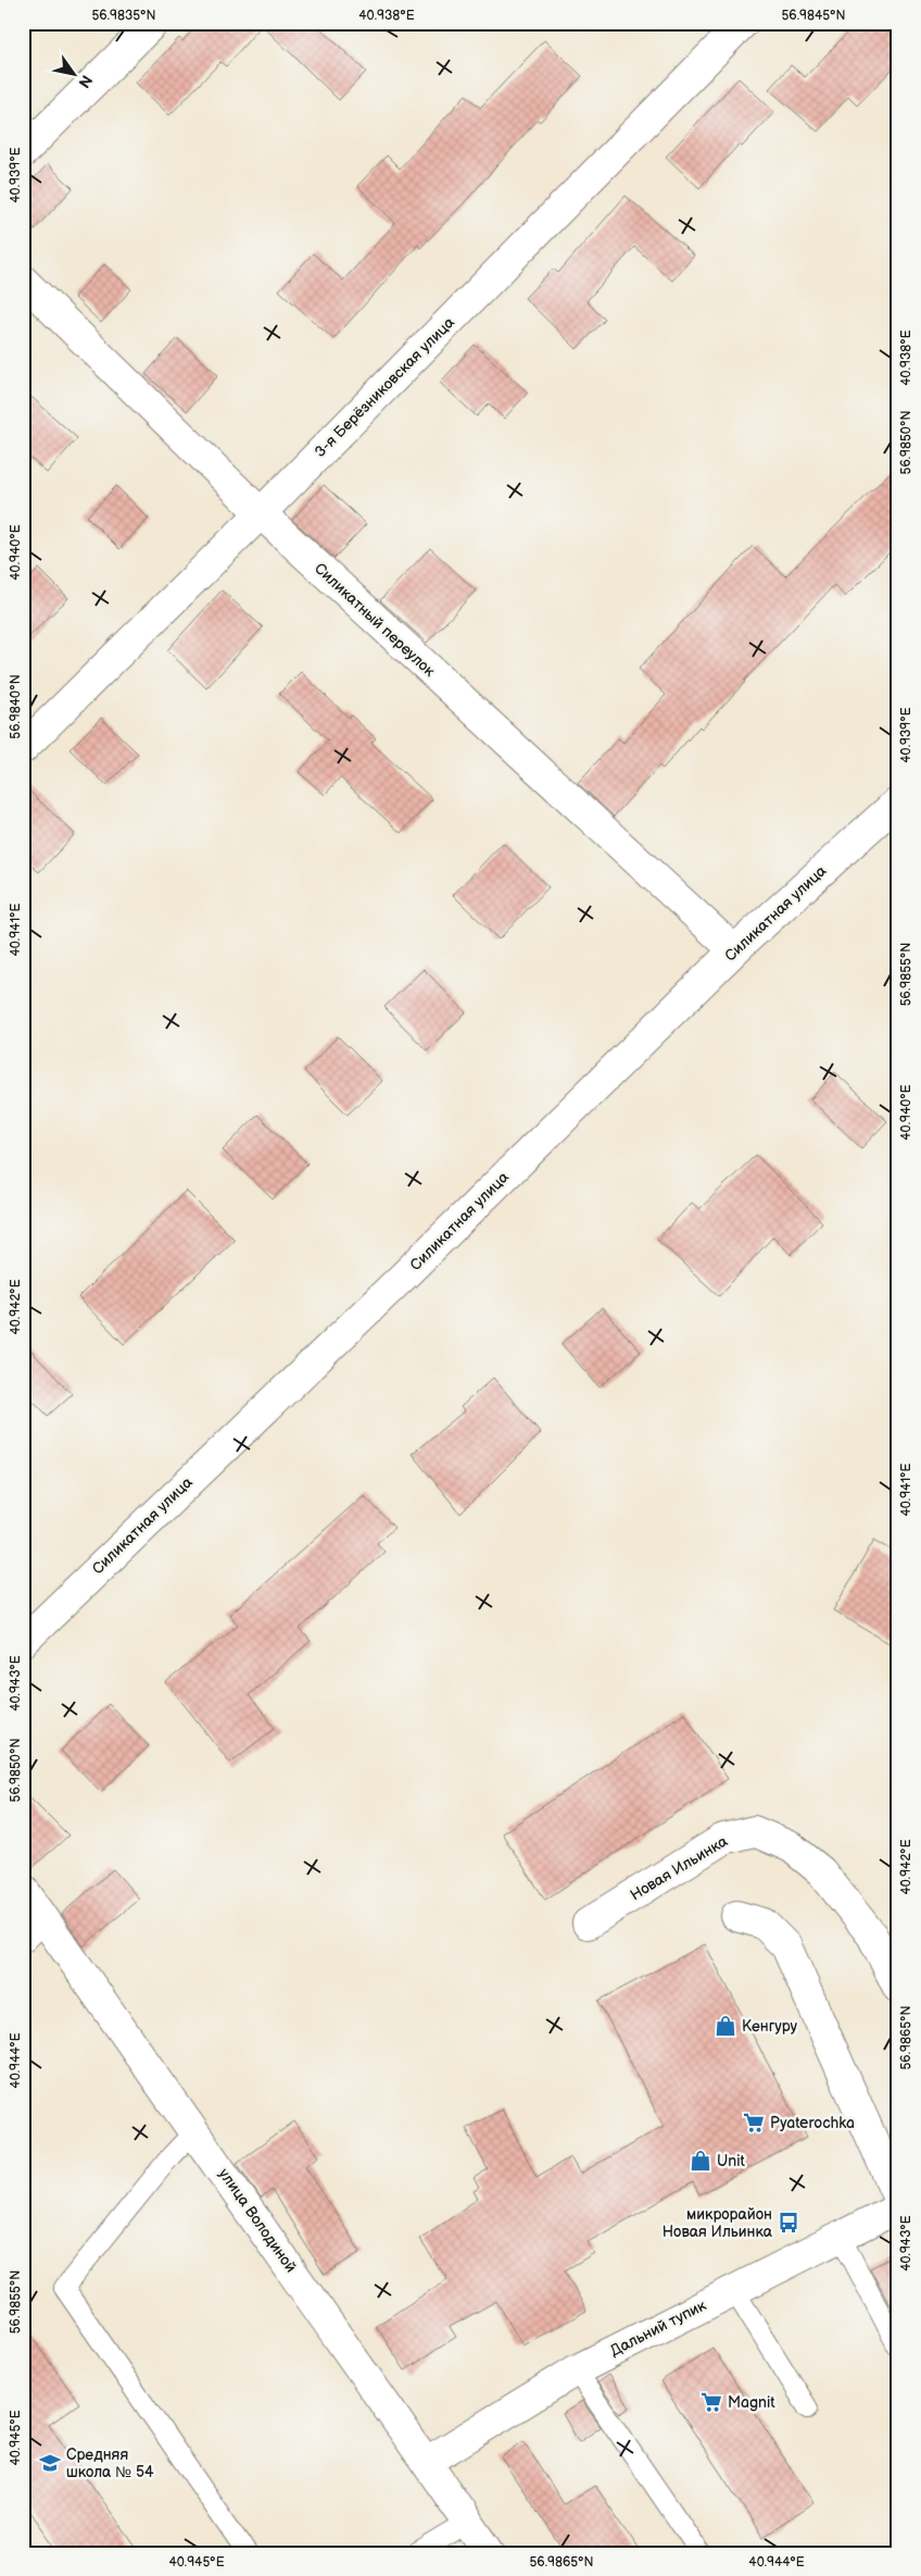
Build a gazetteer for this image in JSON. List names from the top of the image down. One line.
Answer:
{"streets":{"street":["3-я Берёзниковская улица","Силикатный переулок","Силикатная улица","Новая Ильинка","улица Володиной","Дальний тупик"]},"crossings":[["3-я Берёзниковская улица","Силикатный переулок"],["Силикатный переулок","Силикатная улица"],["улица Володиной","Дальний тупик"]],"places":{"shop":["Кенгуру","Unit"],"supermarket":["Pyaterochka","Magnit"],"bus stop":["микрорайон Новая Ильинка"],"school or university":["Средняя школа № 54"]},"north":"bottom right","coordinates":["56.9835°N","40.938°E","56.9845°N","40.939°E","56.9850°N","40.940°E","56.9840°N","40.941°E","56.9855°N","40.942°E","40.943°E","56.9865°N","40.944°E","40.945°E"]}
